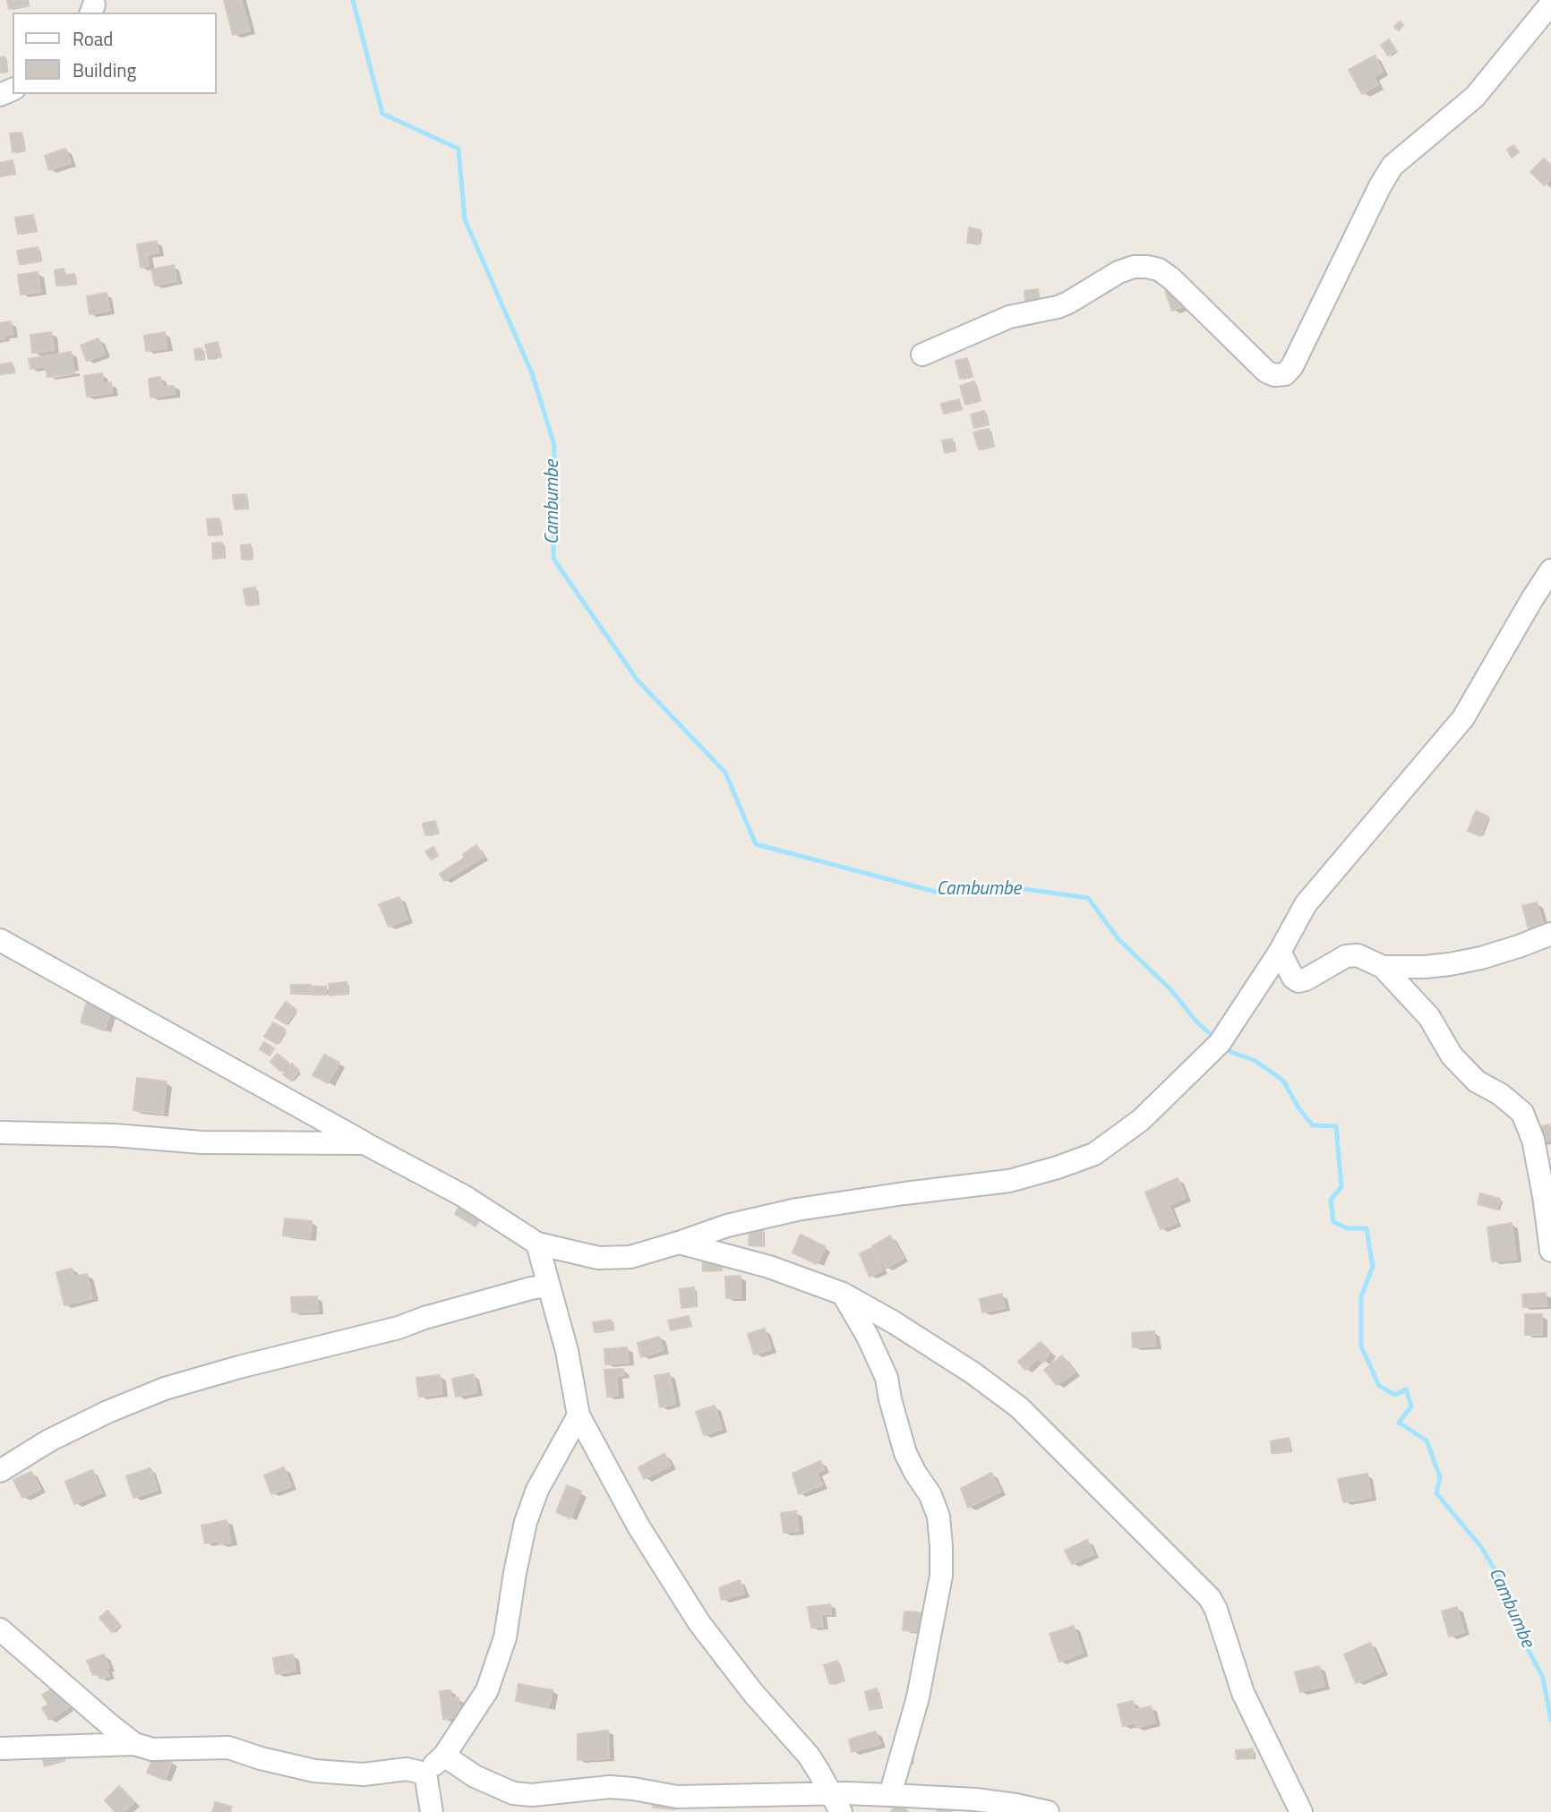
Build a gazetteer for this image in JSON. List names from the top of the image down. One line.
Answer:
{"water":["Cambumbe"],"legend":["Road","Building"]}
